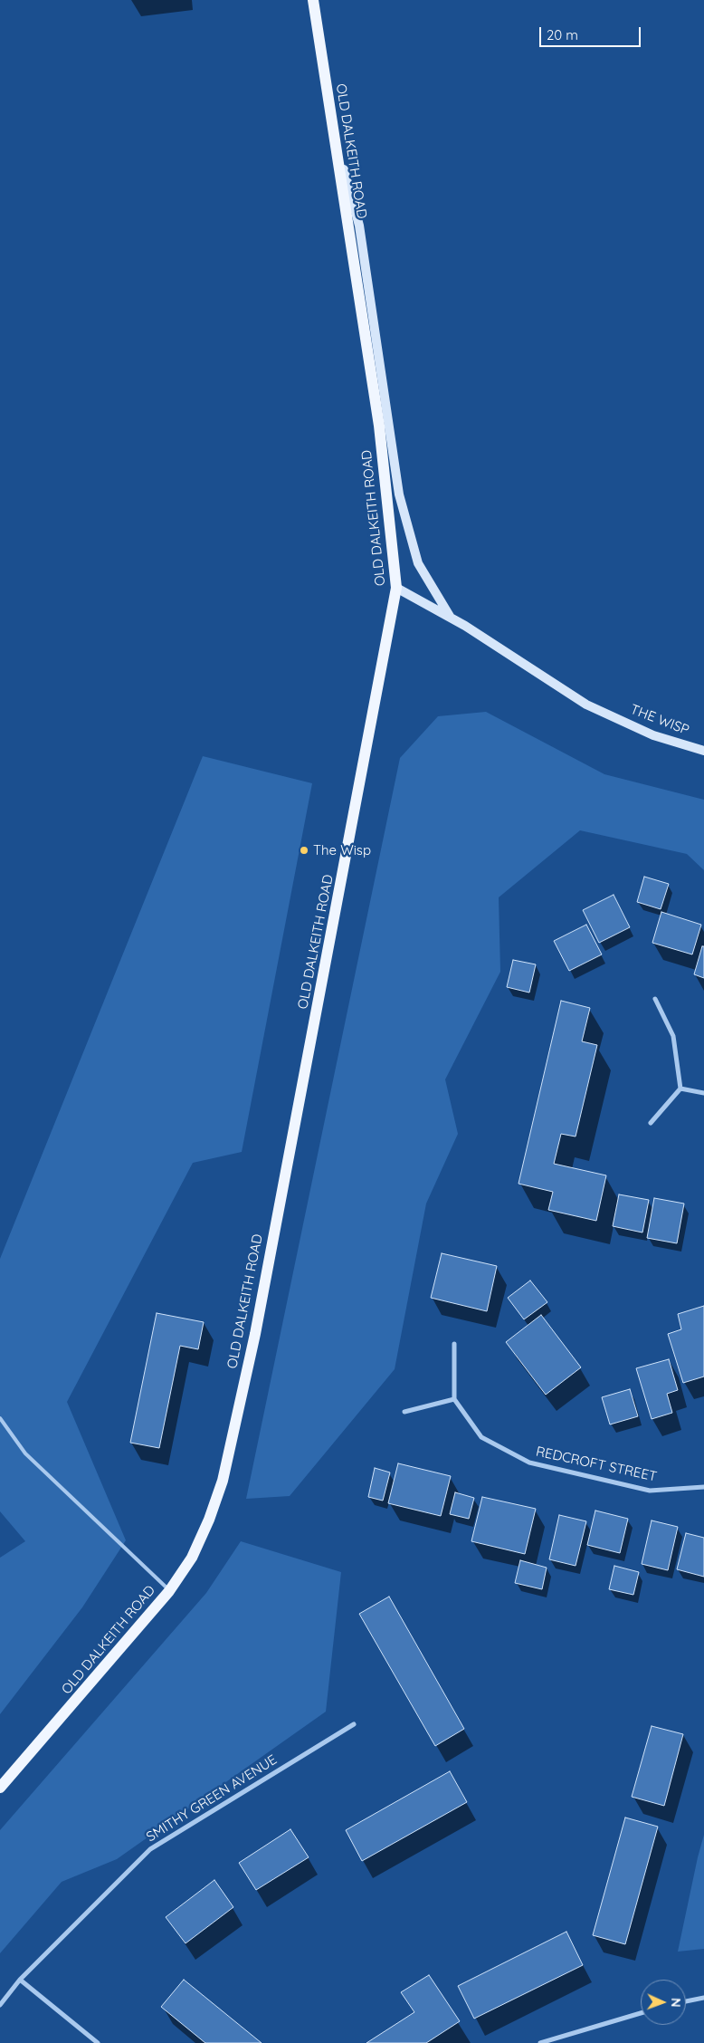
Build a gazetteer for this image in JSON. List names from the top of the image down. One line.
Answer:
{"streets":{"main road":["OLD DALKEITH ROAD"],"street":["THE WISP","REDCROFT STREET","SMITHY GREEN AVENUE"]},"crossings":[["OLD DALKEITH ROAD","THE WISP"]],"places":["The Wisp"],"scale_bar":"20 m","north":"right"}
